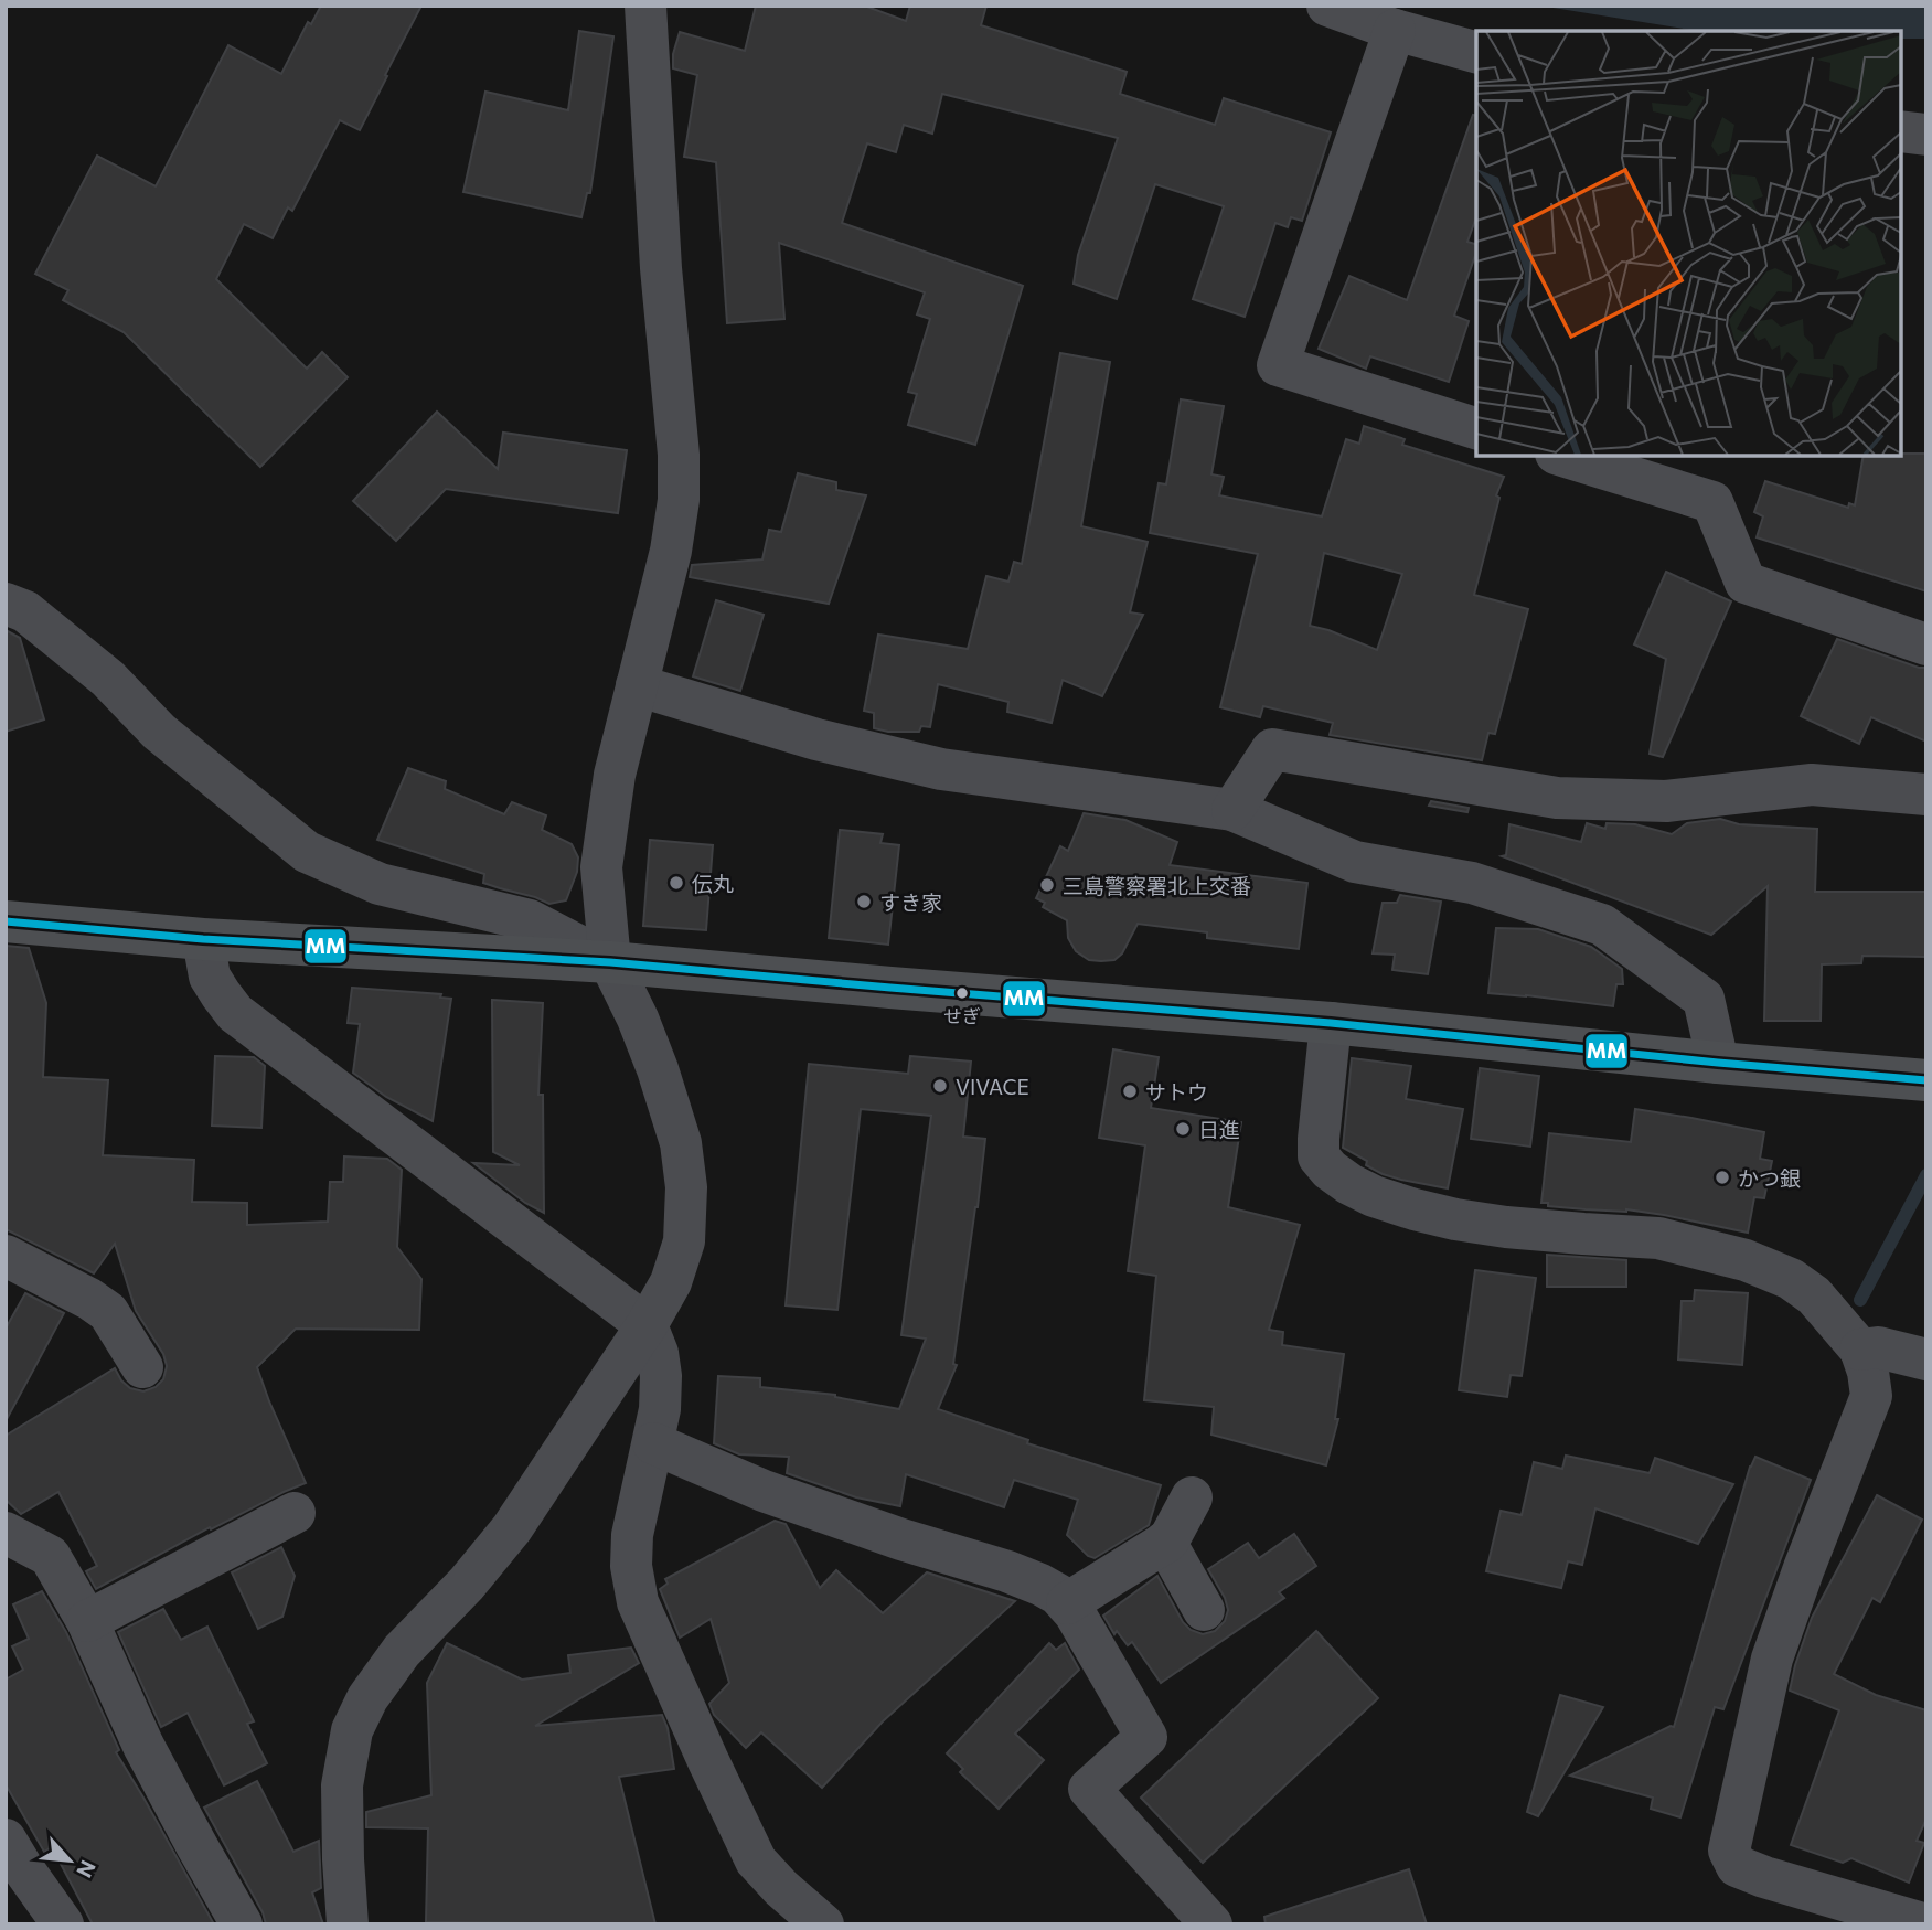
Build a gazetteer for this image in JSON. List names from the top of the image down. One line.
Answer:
{"places":["伝丸","三島警察署北上交番","すき家","せぎ","VIVACE","サトウ","日進","かつ銀"],"lines":["transit line MM"],"north":"bottom right"}
